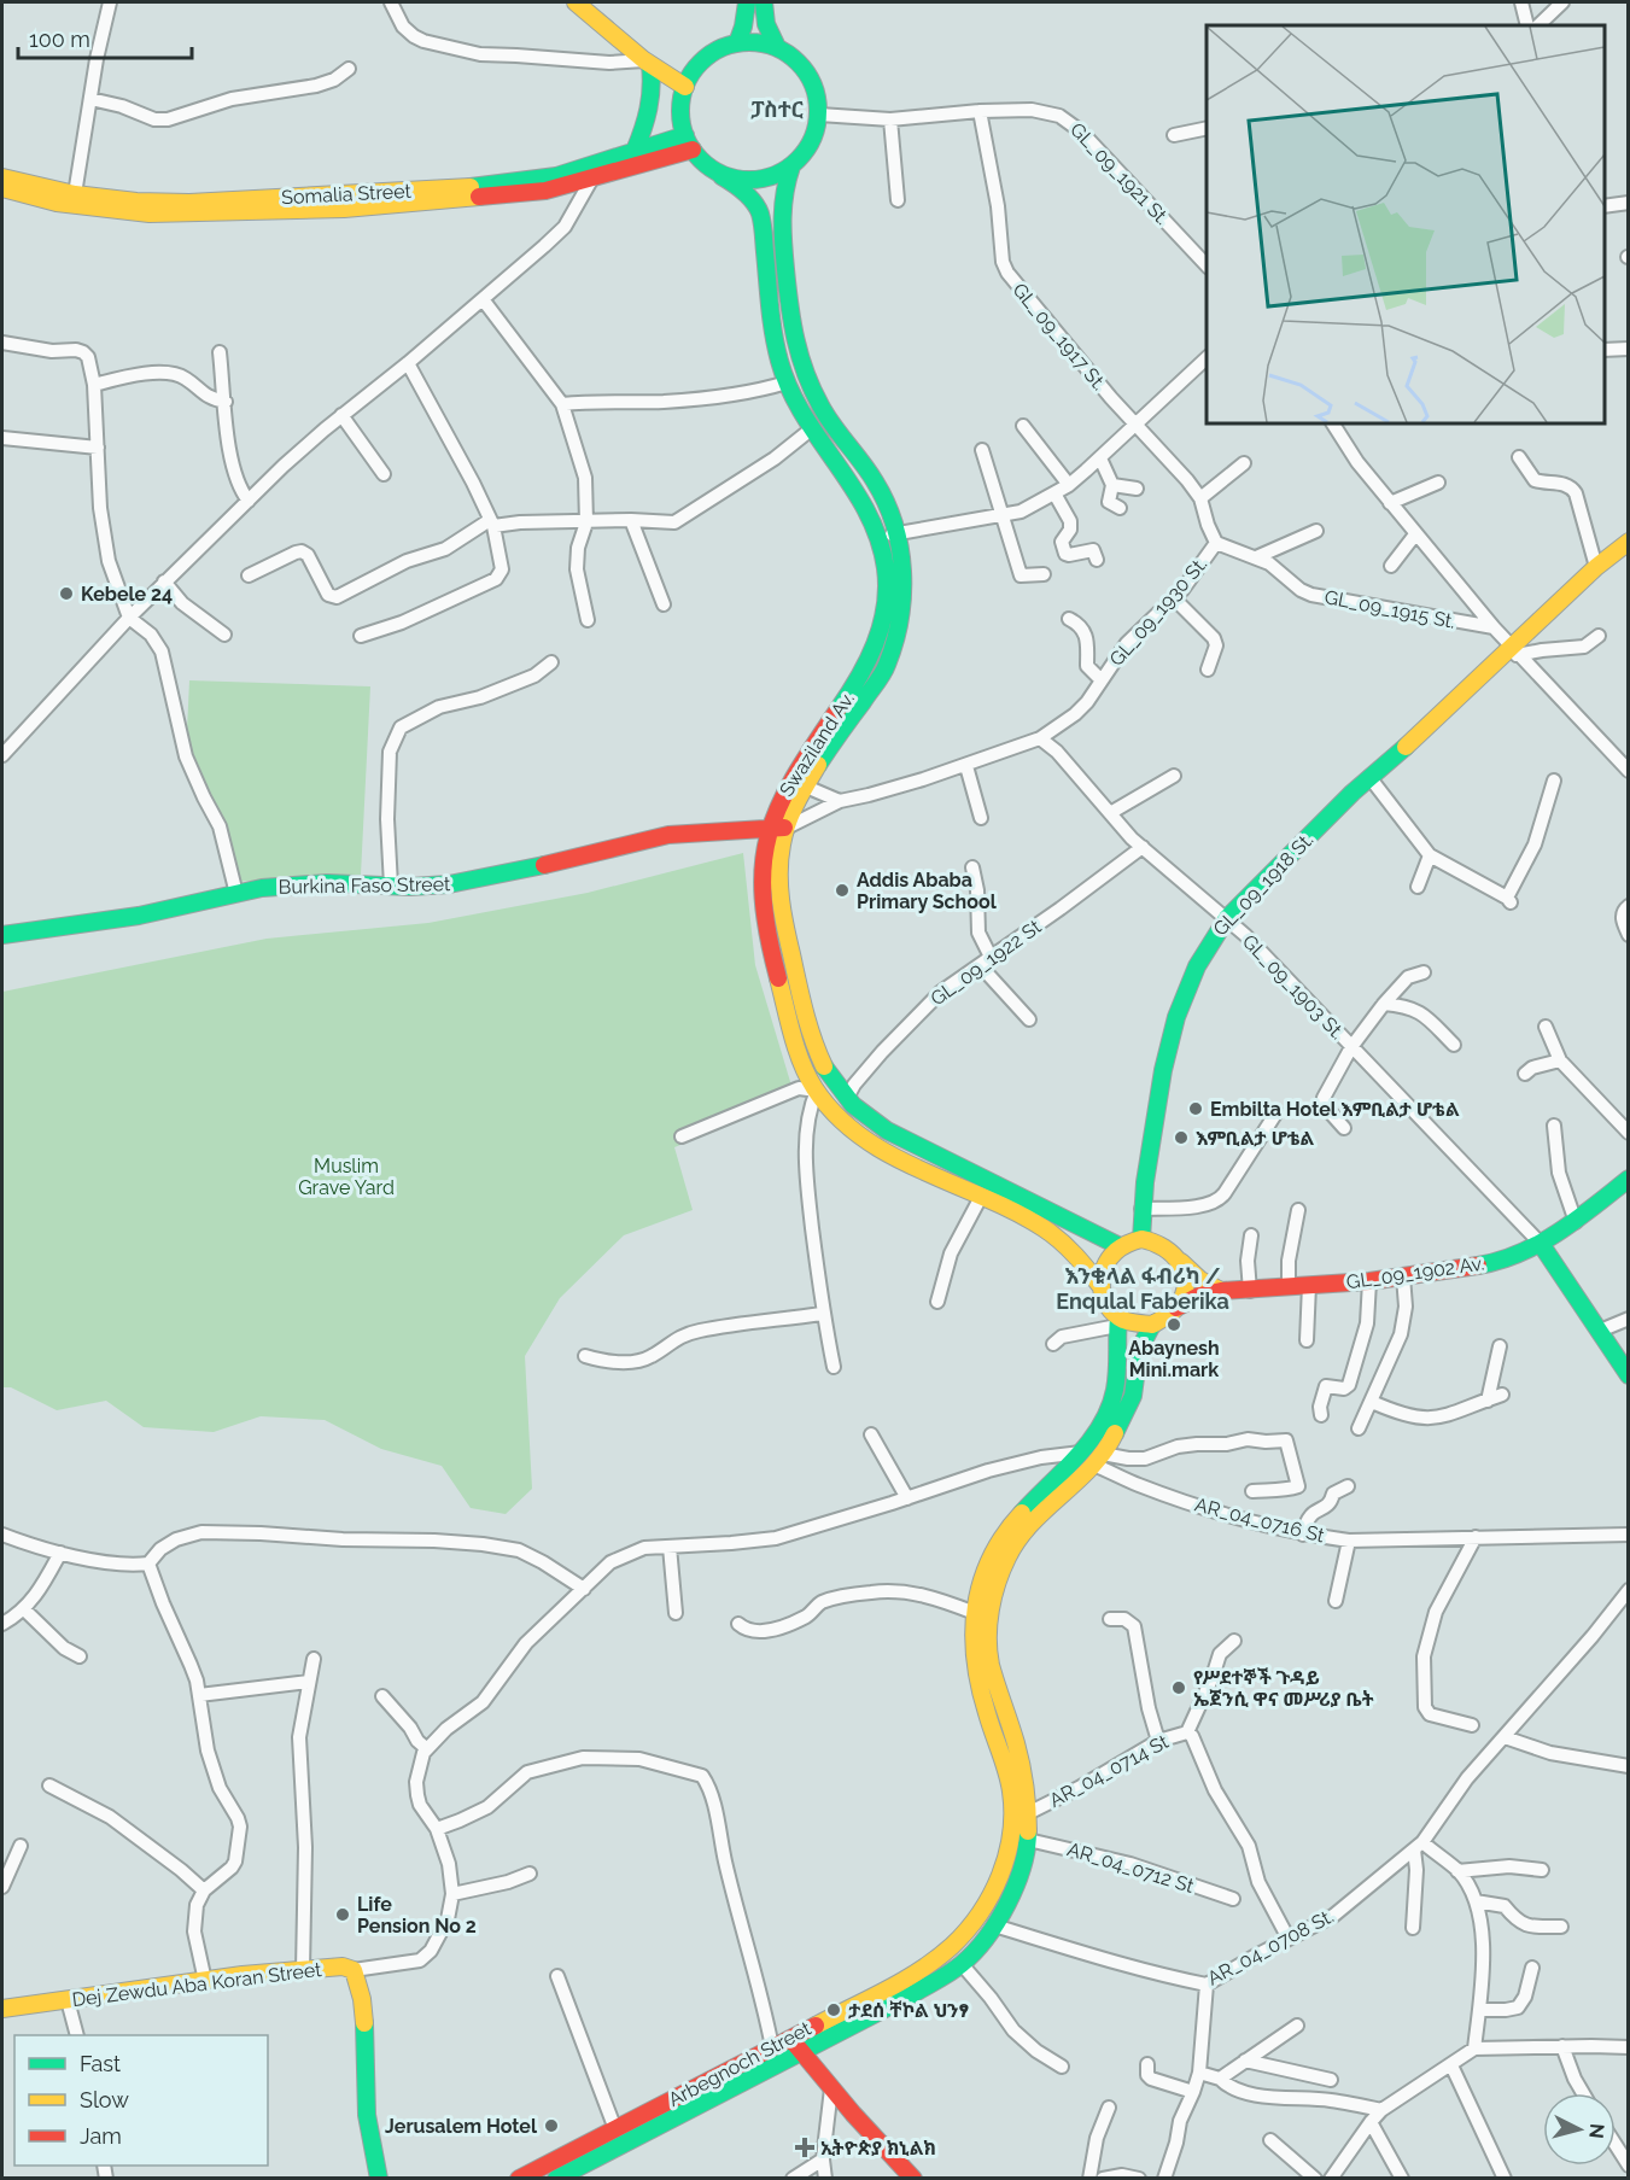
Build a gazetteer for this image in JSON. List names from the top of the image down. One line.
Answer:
{"streets":{"main road":["Somalia Street","Swaziland Av.","GL_09_1918 St.","Burkina Faso Street","GL_09_1902 Av.","Dej Zewdu Aba Koran Street","Arbegnoch Street"],"street":["GL_09_1921 St.","GL_09_1917 St.","GL_09_1915 St.","GL_09_1930 St.","GL_09_1922 St","GL_09_1903 St.","AR_04_0716 St","AR_04_0714 St","AR_04_0712 St","AR_04_0708 St."]},"crossings":[["GL_09_1921 St.","Somalia Street"],["GL_09_1921 St.","GL_09_1917 St."],["GL_09_1921 St.","Swaziland Av."],["Somalia Street","Swaziland Av."],["GL_09_1915 St.","GL_09_1930 St."],["GL_09_1930 St.","Swaziland Av."],["GL_09_1930 St.","Burkina Faso Street"],["GL_09_1930 St.","GL_09_1903 St."],["Swaziland Av.","GL_09_1918 St."],["Swaziland Av.","Burkina Faso Street"],["Swaziland Av.","GL_09_1922 St"],["Swaziland Av.","GL_09_1902 Av."],["Swaziland Av.","Arbegnoch Street"],["GL_09_1918 St.","GL_09_1903 St."],["GL_09_1918 St.","GL_09_1902 Av."],["GL_09_1918 St.","Arbegnoch Street"],["GL_09_1922 St","GL_09_1903 St."],["GL_09_1903 St.","GL_09_1902 Av."],["GL_09_1902 Av.","Arbegnoch Street"],["AR_04_0716 St","Arbegnoch Street"],["AR_04_0714 St","Arbegnoch Street"],["AR_04_0712 St","Arbegnoch Street"],["AR_04_0708 St.","Arbegnoch Street"]],"districts":["ፓስተር","እንቁላል ፋብሪካ / Enqulal Faberika"],"parks":["Muslim Grave Yard"],"places":{"other":["Kebele 24","Addis Ababa Primary School","Embilta Hotel እምቢልታ ሆቴል","እምቢልታ ሆቴል","Abaynesh Mini.mark","የሥደተኞች ጉዳይ ኤጀንሲ ዋና መሥሪያ ቤት","Life Pension No 2","ታደሰ ቸኮል ህንፃ","Jerusalem Hotel"],"health":["ኢትዮጵያ ክኒልክ"]},"legend":["Fast","Slow","Jam"],"scale_bar":"100 m","north":"right"}
